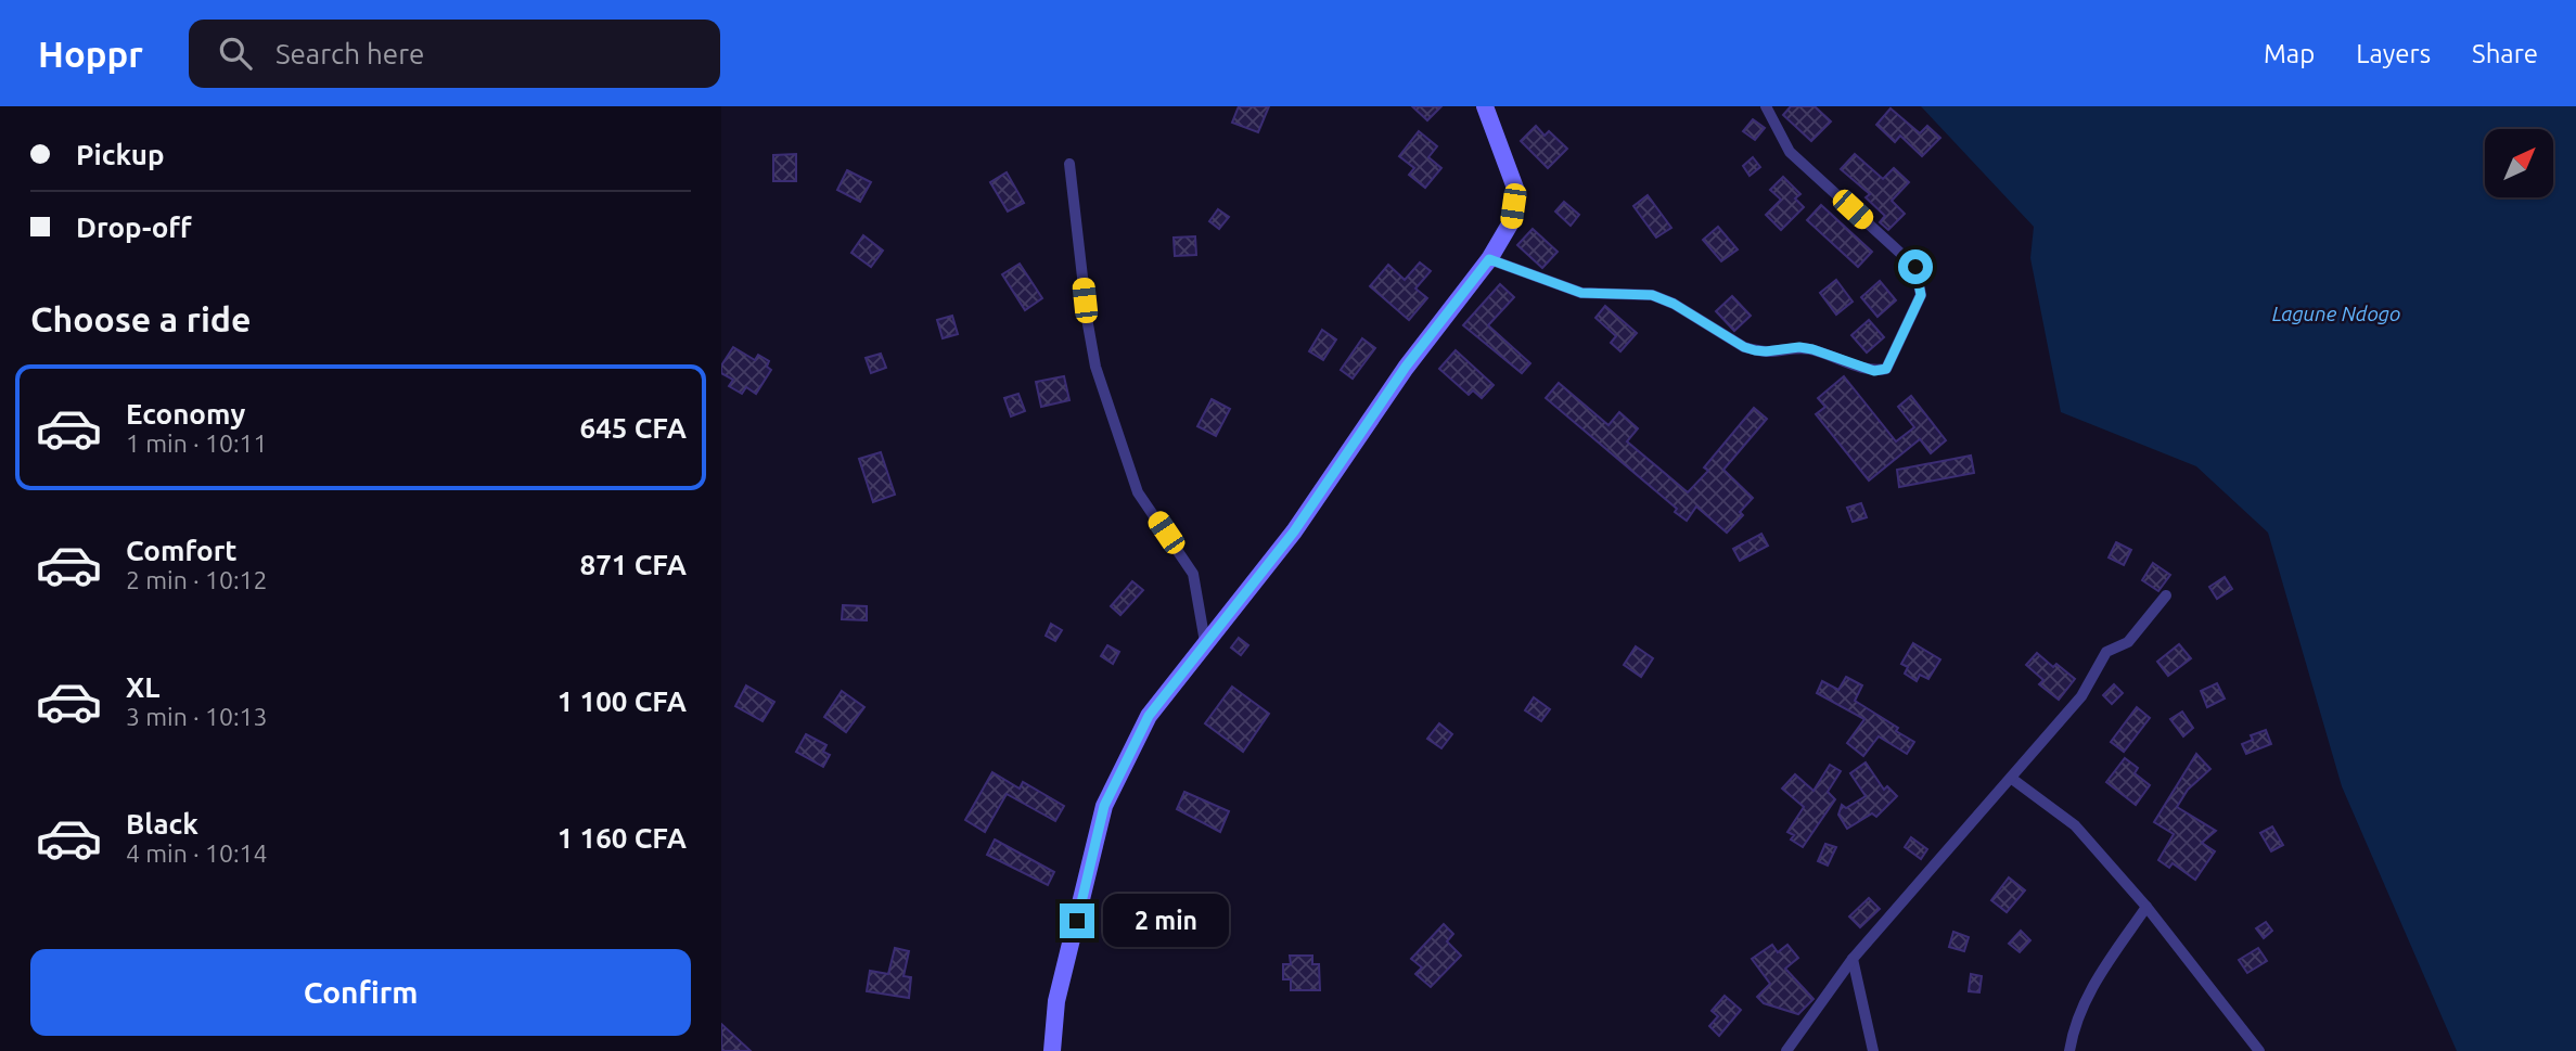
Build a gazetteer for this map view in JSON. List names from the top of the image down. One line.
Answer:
{"water":["Lagune Ndogo"],"north":"top right","page":{"header":"Hoppr","search":"Search here","nav":["Map","Layers","Share"],"banner":["Pickup","Drop-off"],"heading":"Choose a ride","list":[{"name":"Economy","note":"1 min · 10:11","value":"645 CFA"},{"name":"Comfort","note":"2 min · 10:12","value":"871 CFA"},{"name":"XL","note":"3 min · 10:13","value":"1 100 CFA"},{"name":"Black","note":"4 min · 10:14","value":"1 160 CFA"}],"bubble":"2 min","buttons":"Confirm"}}
